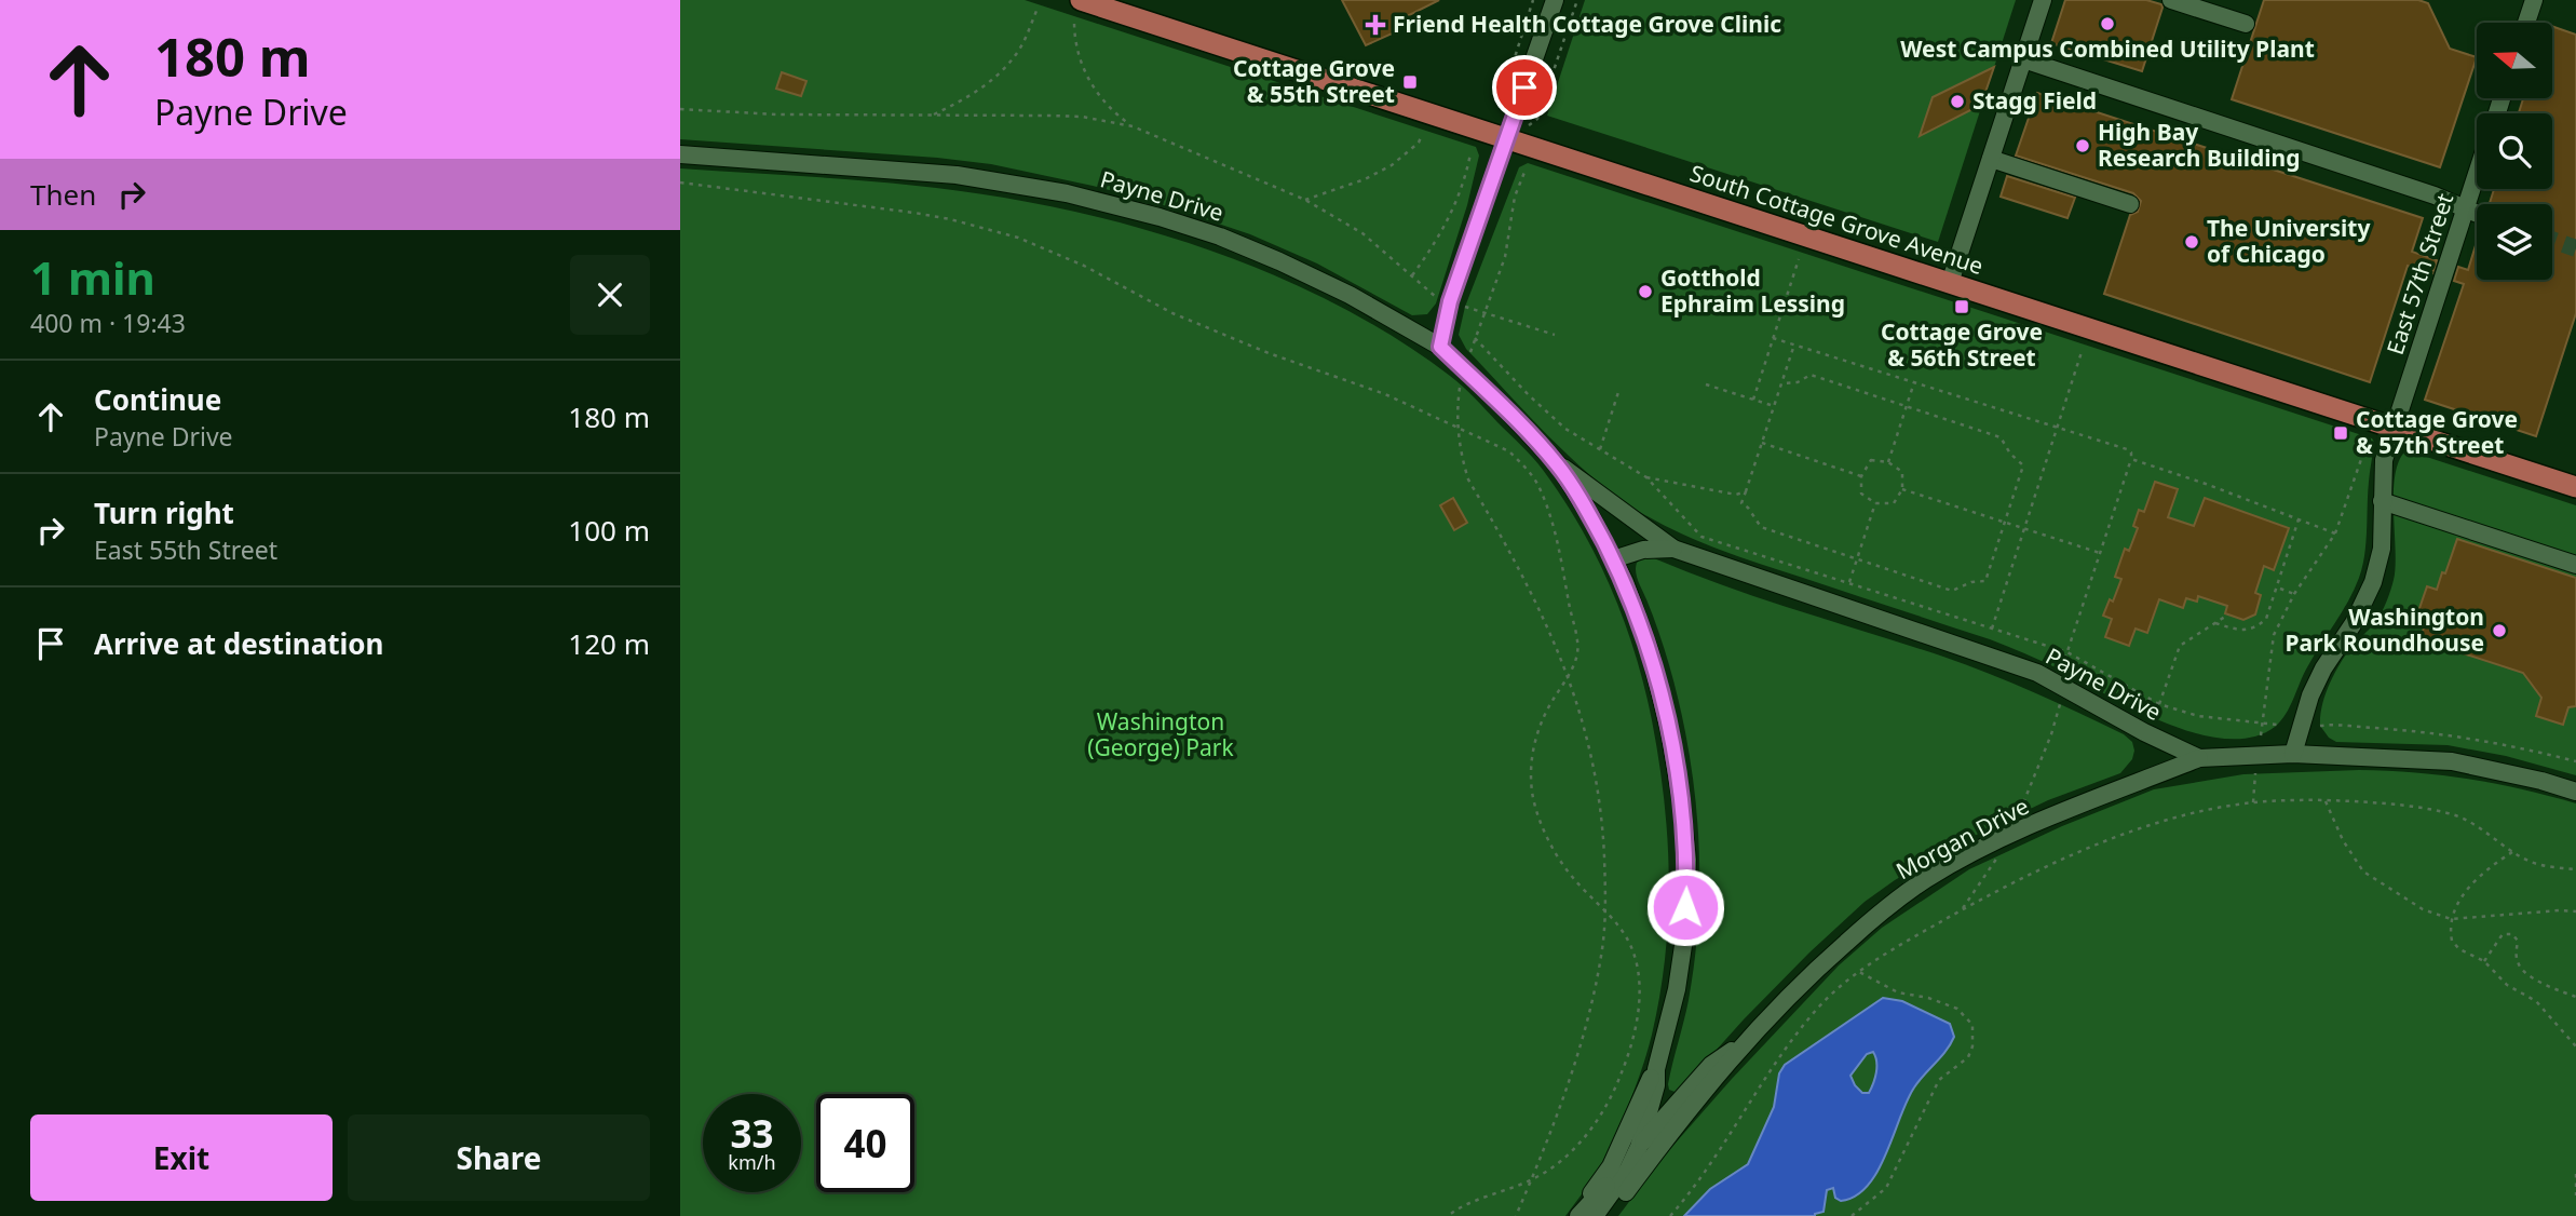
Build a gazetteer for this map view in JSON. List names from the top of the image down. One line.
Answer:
{"streets":{"main road":["South Cottage Grove Avenue"],"street":["Payne Drive","East 57th Street","Morgan Drive"]},"crossings":[["Payne Drive","East 57th Street"],["Payne Drive","Morgan Drive"],["South Cottage Grove Avenue","East 57th Street"]],"parks":["Washington (George) Park"],"places":{"other":["West Campus Combined Utility Plant","Stagg Field","High Bay Research Building","The University of Chicago","Gotthold Ephraim Lessing","Washington Park Roundhouse"],"health":["Friend Health Cottage Grove Clinic"],"transit":["Cottage Grove & 55th Street","Cottage Grove & 56th Street","Cottage Grove & 57th Street"]},"north":"left","page":{"turn":["180 m","Payne Drive"],"then":"Then","heading":["1 min","400 m · 19:43"],"list":[{"name":"Continue","note":"Payne Drive","value":"180 m"},{"name":"Turn right","note":"East 55th Street","value":"100 m"},{"name":"Arrive at destination","value":"120 m"}],"speed":"33 km/h","limit":"40","buttons":["Exit","Share"]}}
